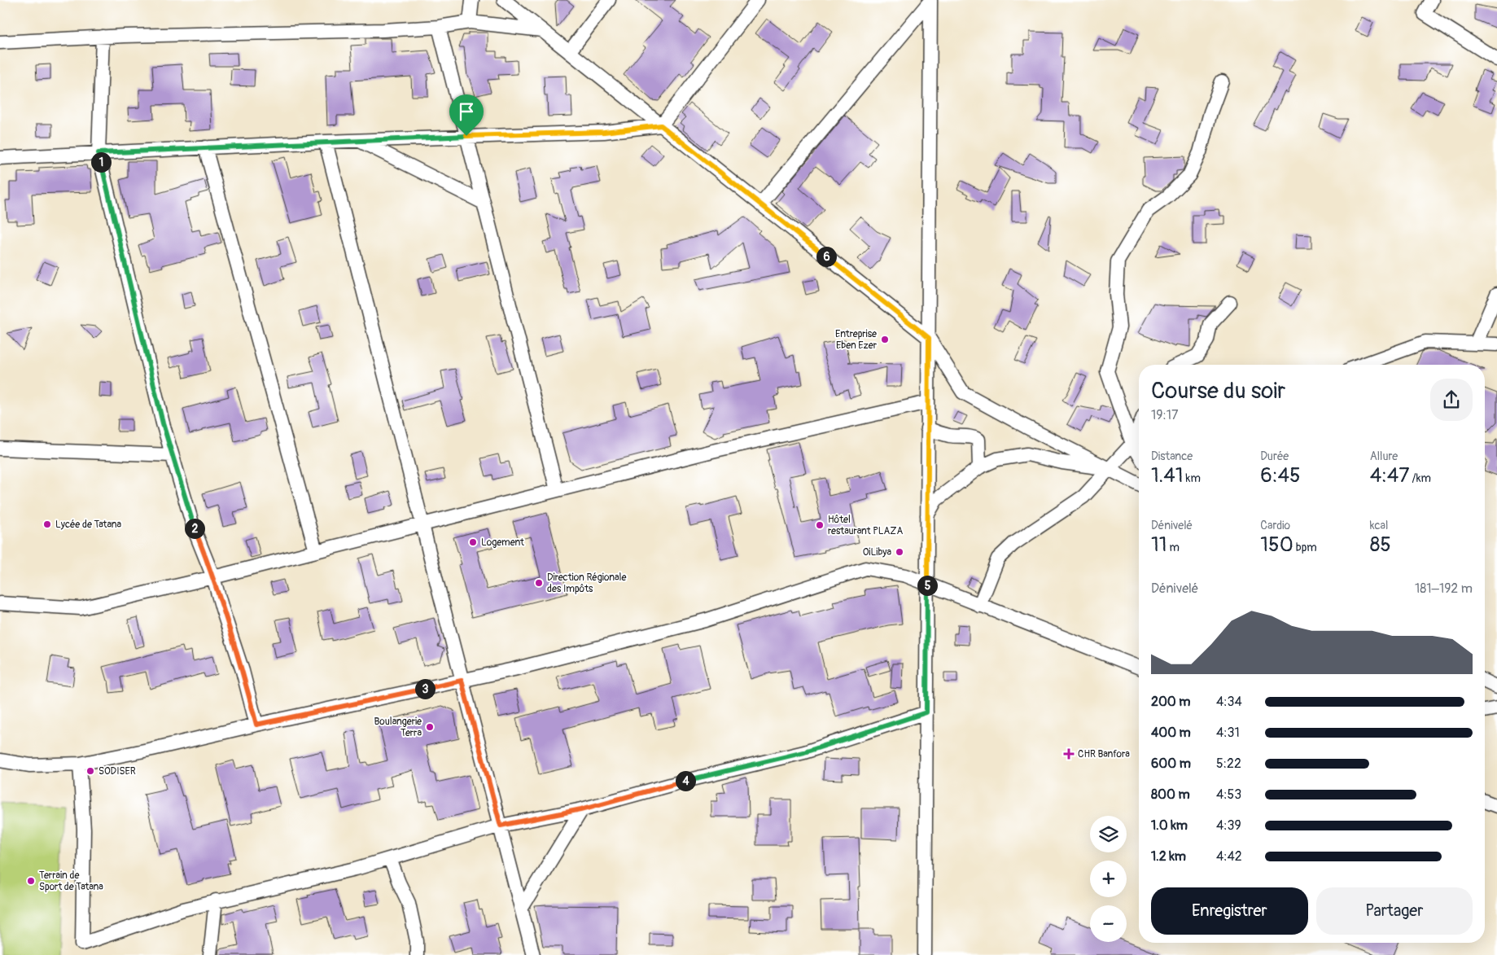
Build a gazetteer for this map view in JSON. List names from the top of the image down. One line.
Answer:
{"places":{"other":["Entreprise Eben Ezer","Lycée de Tatana","Hôtel restaurant PLAZA","Logement","OiLibya","Direction Régionale des Impôts","Boulangerie Terra","SODISER","Terrain de Sport de Tatana"],"health":["CHR Banfora"]},"page":{"pins":["1","6","2","5","3","4"],"heading":["Course du soir","19:17"],"stats":[["Distance","1.41 km"],["Durée","6:45"],["Allure","4:47 /km"],["Dénivelé","11 m"],["Cardio","150 bpm"],["kcal","85"]],"chart":["Dénivelé","181–192 m"],"list":[{"name":"200 m","note":"4:34"},{"name":"400 m","note":"4:31"},{"name":"600 m","note":"5:22"},{"name":"800 m","note":"4:53"},{"name":"1.0 km","note":"4:39"},{"name":"1.2 km","note":"4:42"}],"map_buttons":["+","−"],"buttons":["Enregistrer","Partager"]}}
